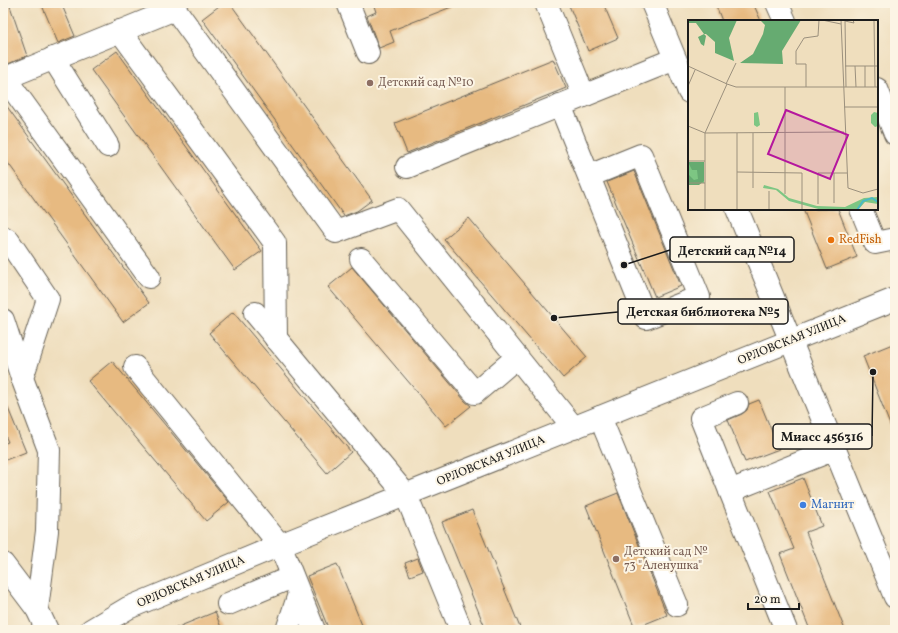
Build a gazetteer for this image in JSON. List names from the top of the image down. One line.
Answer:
{"streets":{"street":["ОРЛОВСКАЯ УЛИЦА"]},"places":["Детский сад №10","RedFish","Детский сад №14","Детская библиотека №5","Миасс 456316","Магнит","Детский сад № 73 \"Аленушка\""],"scale_bar":"20 m"}
